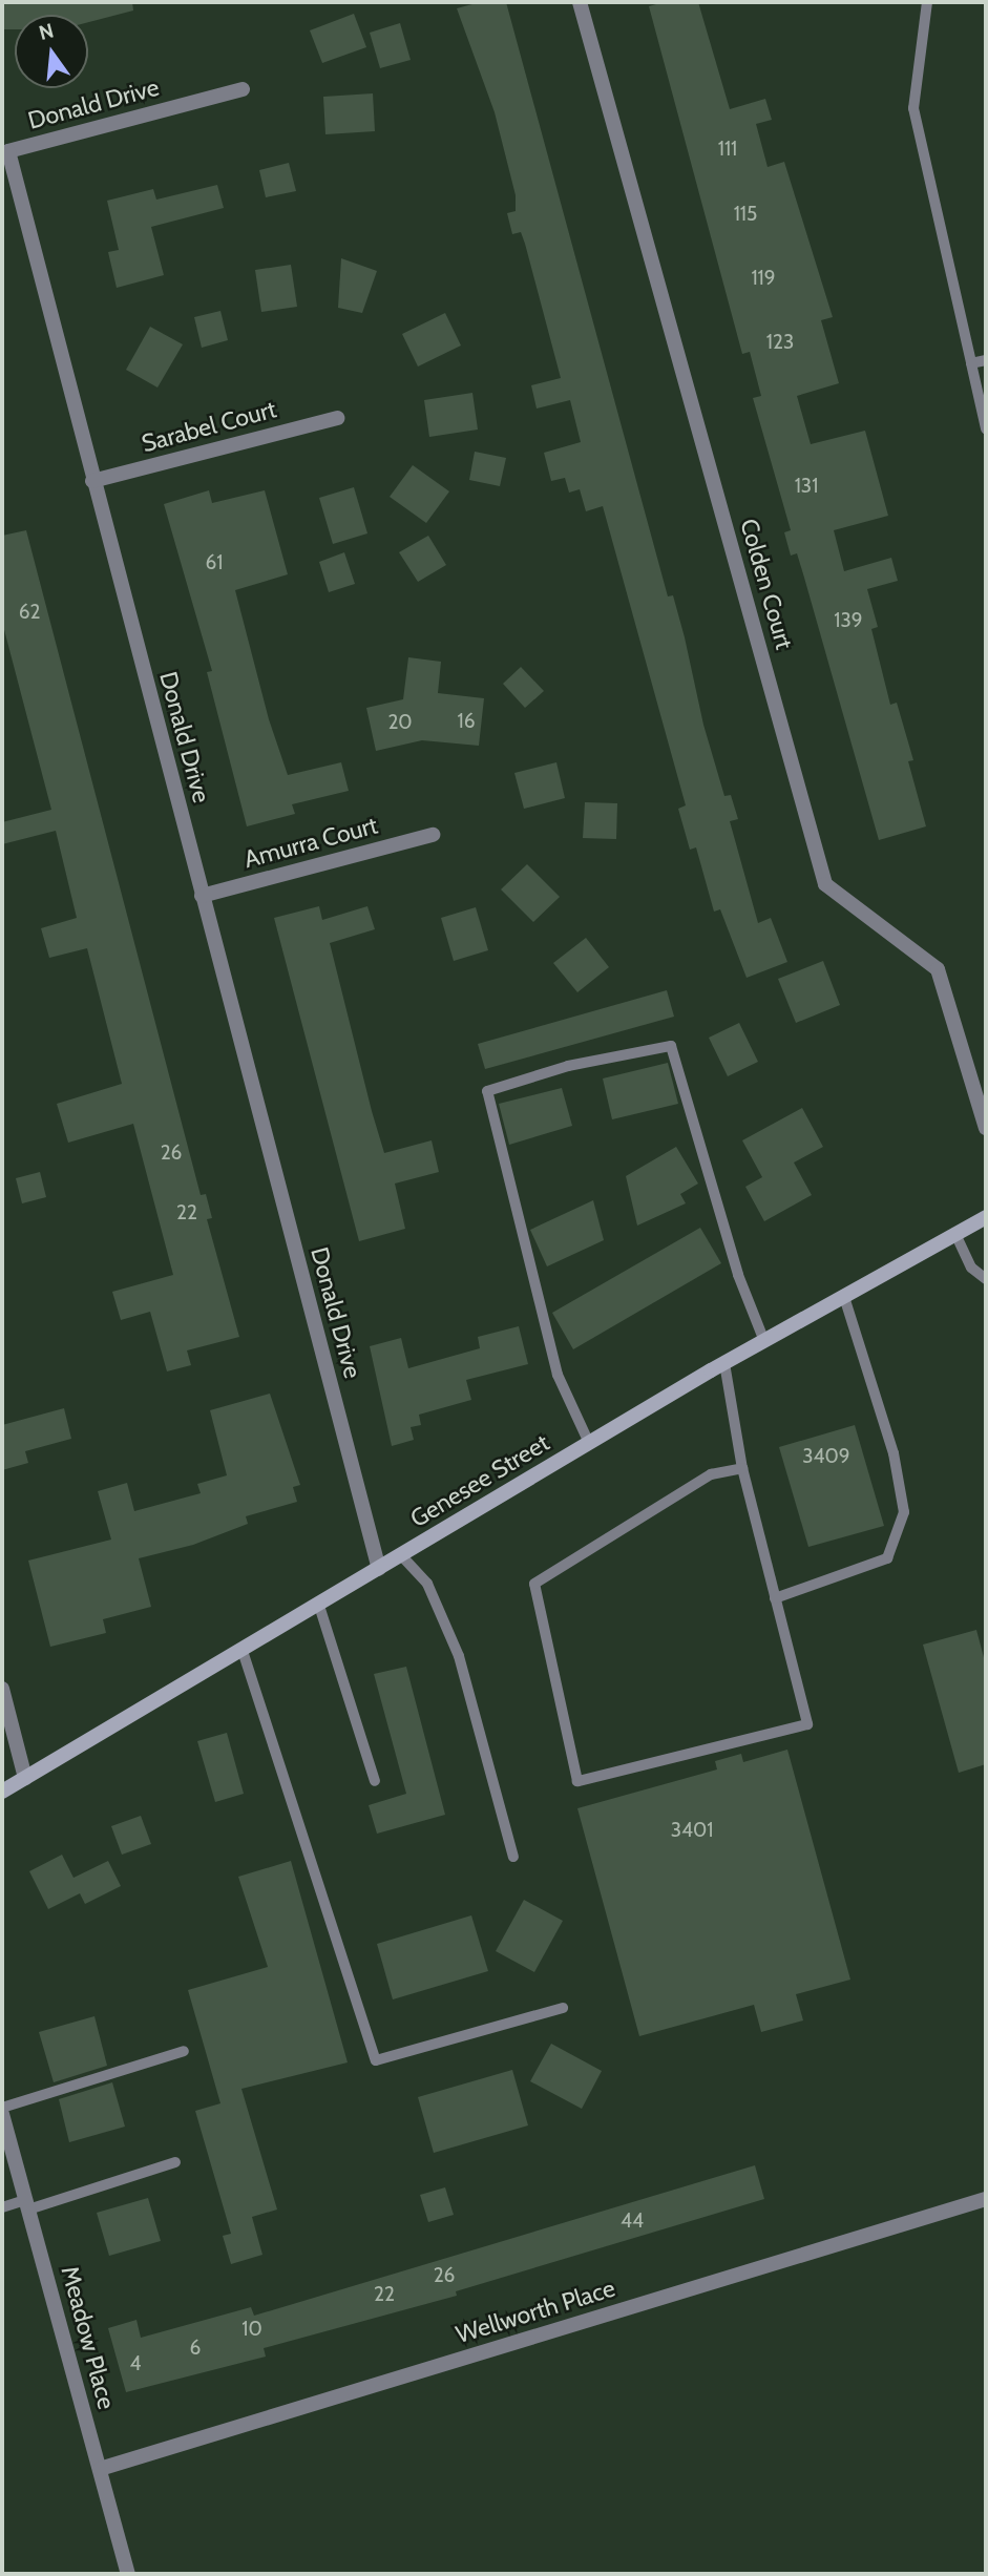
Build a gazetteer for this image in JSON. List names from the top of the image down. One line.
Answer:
{"streets":{"main road":["Genesee Street"],"street":["Donald Drive","Sarabel Court","Colden Court","Amurra Court","Wellworth Place","Meadow Place"]},"crossings":[["Donald Drive","Sarabel Court"],["Donald Drive","Amurra Court"],["Donald Drive","Genesee Street"],["Wellworth Place","Meadow Place"]],"house_numbers":["111","115","119","123","131","61","62","139","16","20","26","22","3409","3401","44","26","22","10","6","4"],"north":"top"}
